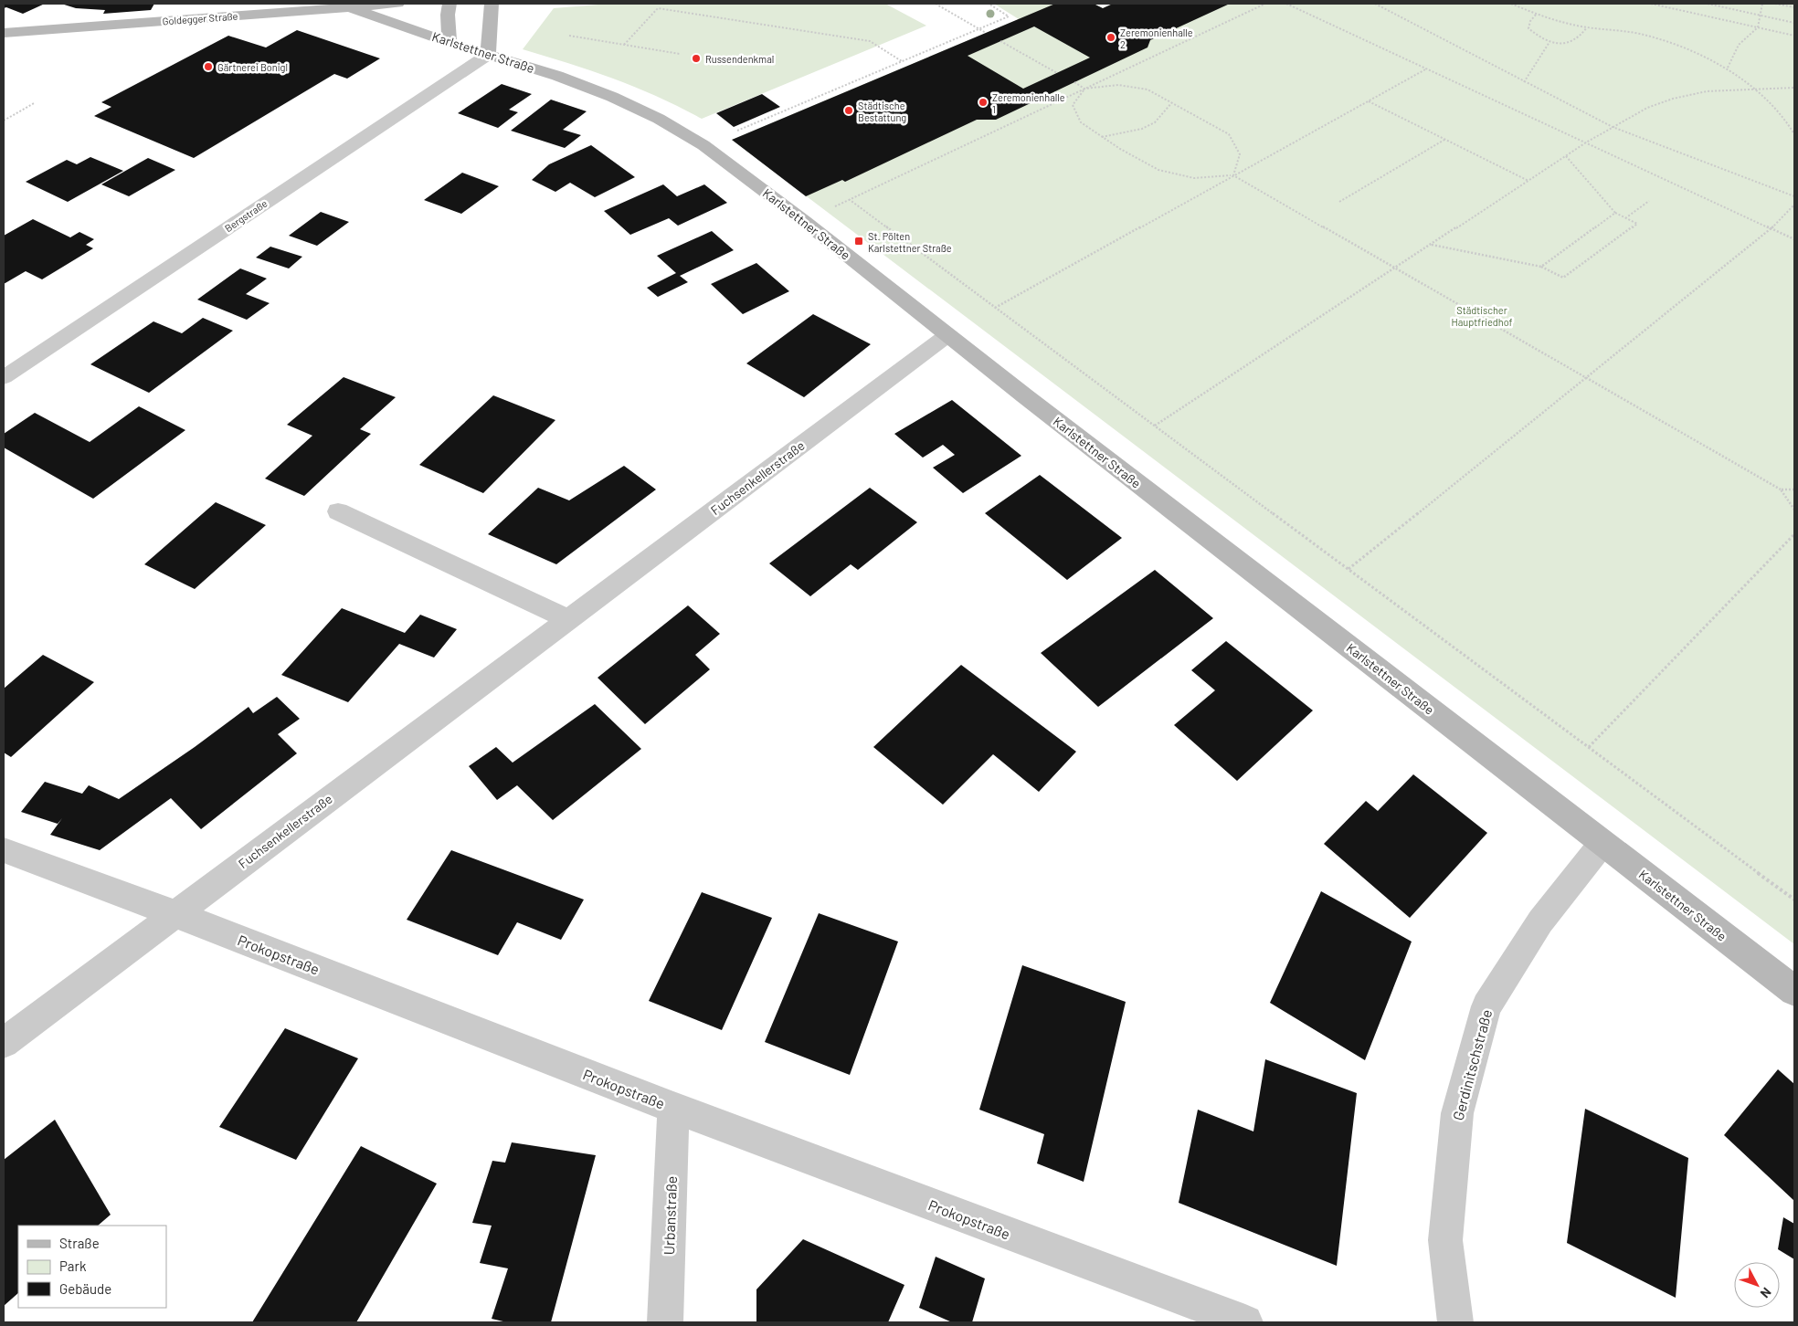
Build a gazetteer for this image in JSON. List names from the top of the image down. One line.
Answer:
{"streets":{"main road":["Goldegger Straße","Karlstettner Straße"],"street":["Bergstraße","Fuchsenkellerstraße","Prokopstraße","Gerdinitschstraße","Urbanstraße"]},"crossings":[["Goldegger Straße","Karlstettner Straße"],["Karlstettner Straße","Bergstraße"],["Karlstettner Straße","Fuchsenkellerstraße"],["Karlstettner Straße","Gerdinitschstraße"],["Fuchsenkellerstraße","Prokopstraße"],["Prokopstraße","Urbanstraße"]],"parks":["Städtischer Hauptfriedhof"],"places":{"other":["Zeremonienhalle 2","Russendenkmal","Gärtnerei Bonigl","Zeremonienhalle 1","Städtische Bestattung"],"transit":["St. Pölten Karlstettner Straße"]},"legend":["Straße","Park","Gebäude"],"north":"bottom right"}
